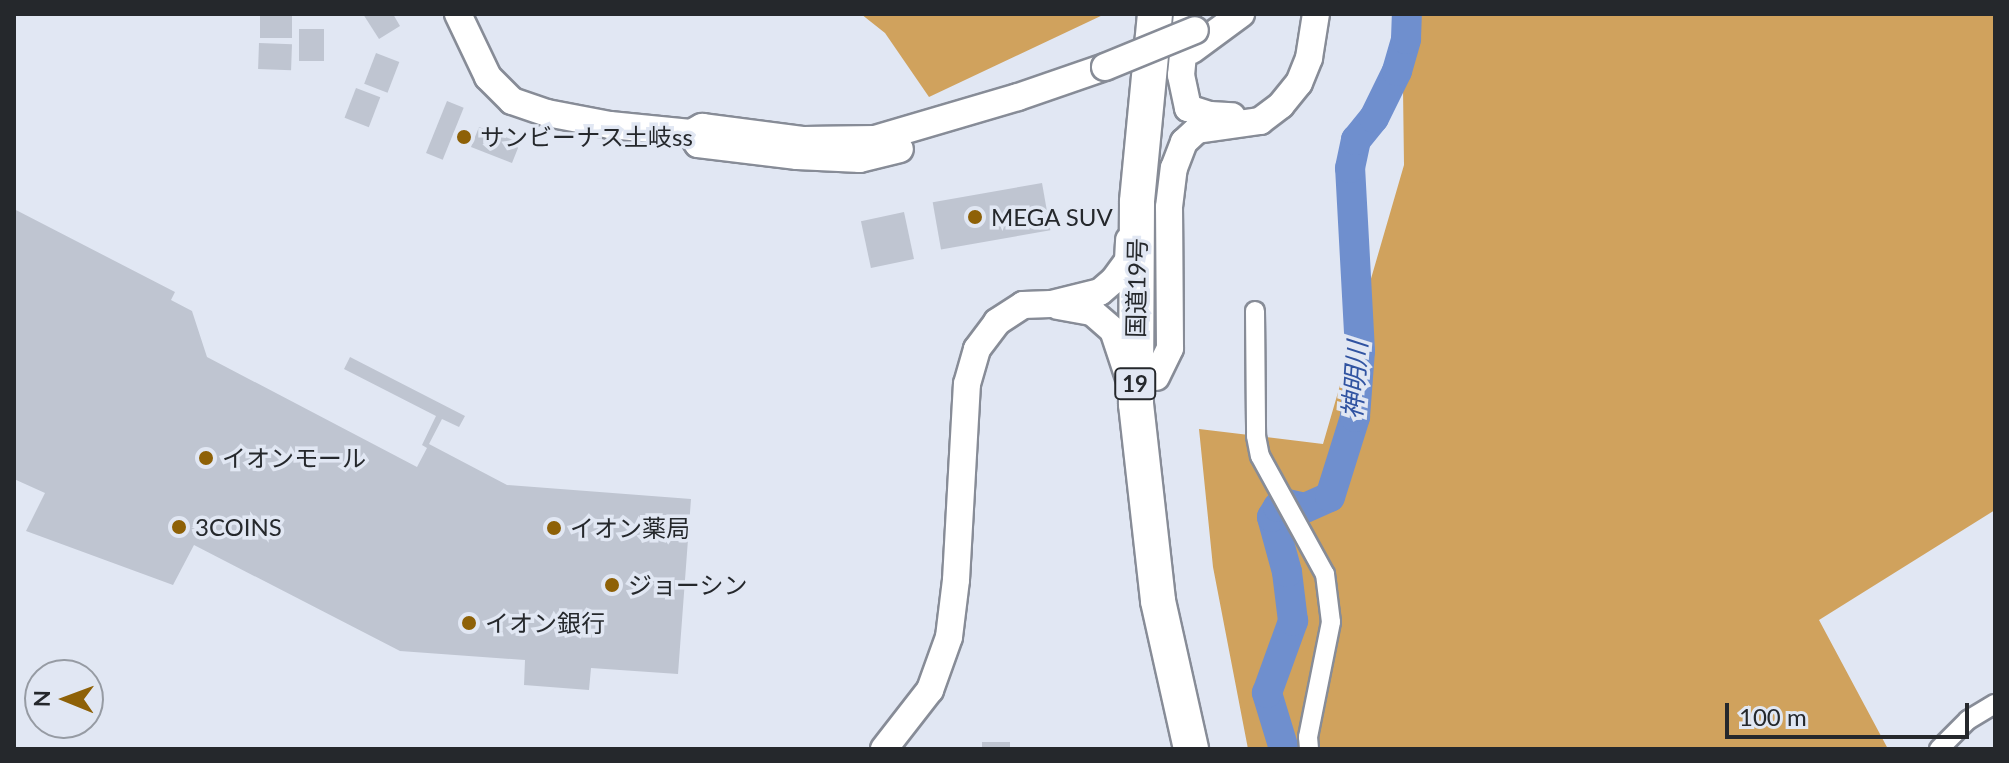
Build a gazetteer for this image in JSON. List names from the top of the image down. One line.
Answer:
{"streets":{"highway":["国道19号","19"]},"water":["神明川"],"places":["サンビーナス土岐ss","MEGA SUV","イオンモール","3COINS","イオン薬局","ジョーシン","イオン銀行"],"scale_bar":"100 m","north":"left"}
